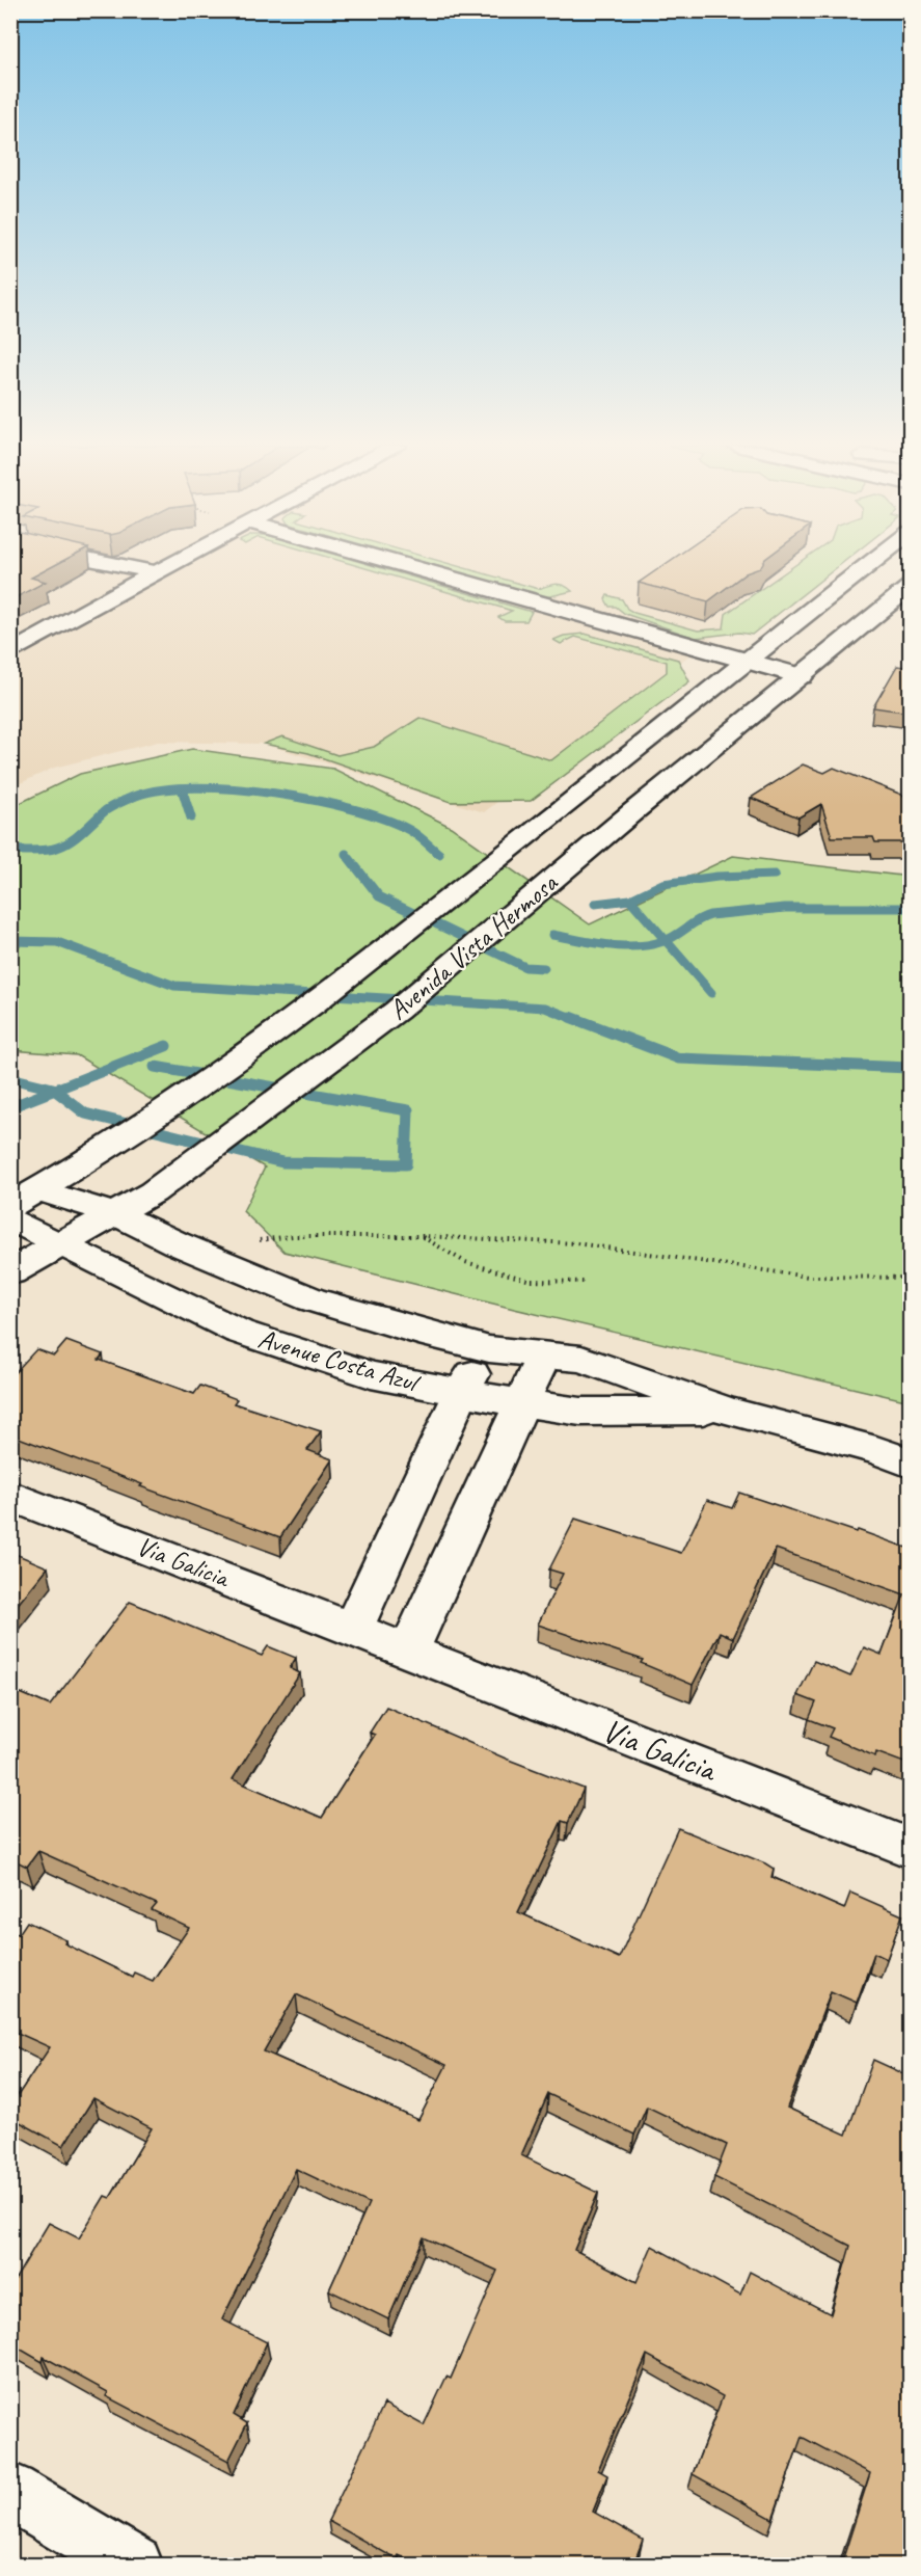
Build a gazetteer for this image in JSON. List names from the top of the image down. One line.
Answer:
{"streets":{"street":["Avenida Vista Hermosa","Avenue Costa Azul","Via Galicia"]},"crossings":[["Avenida Vista Hermosa","Avenue Costa Azul"]]}
